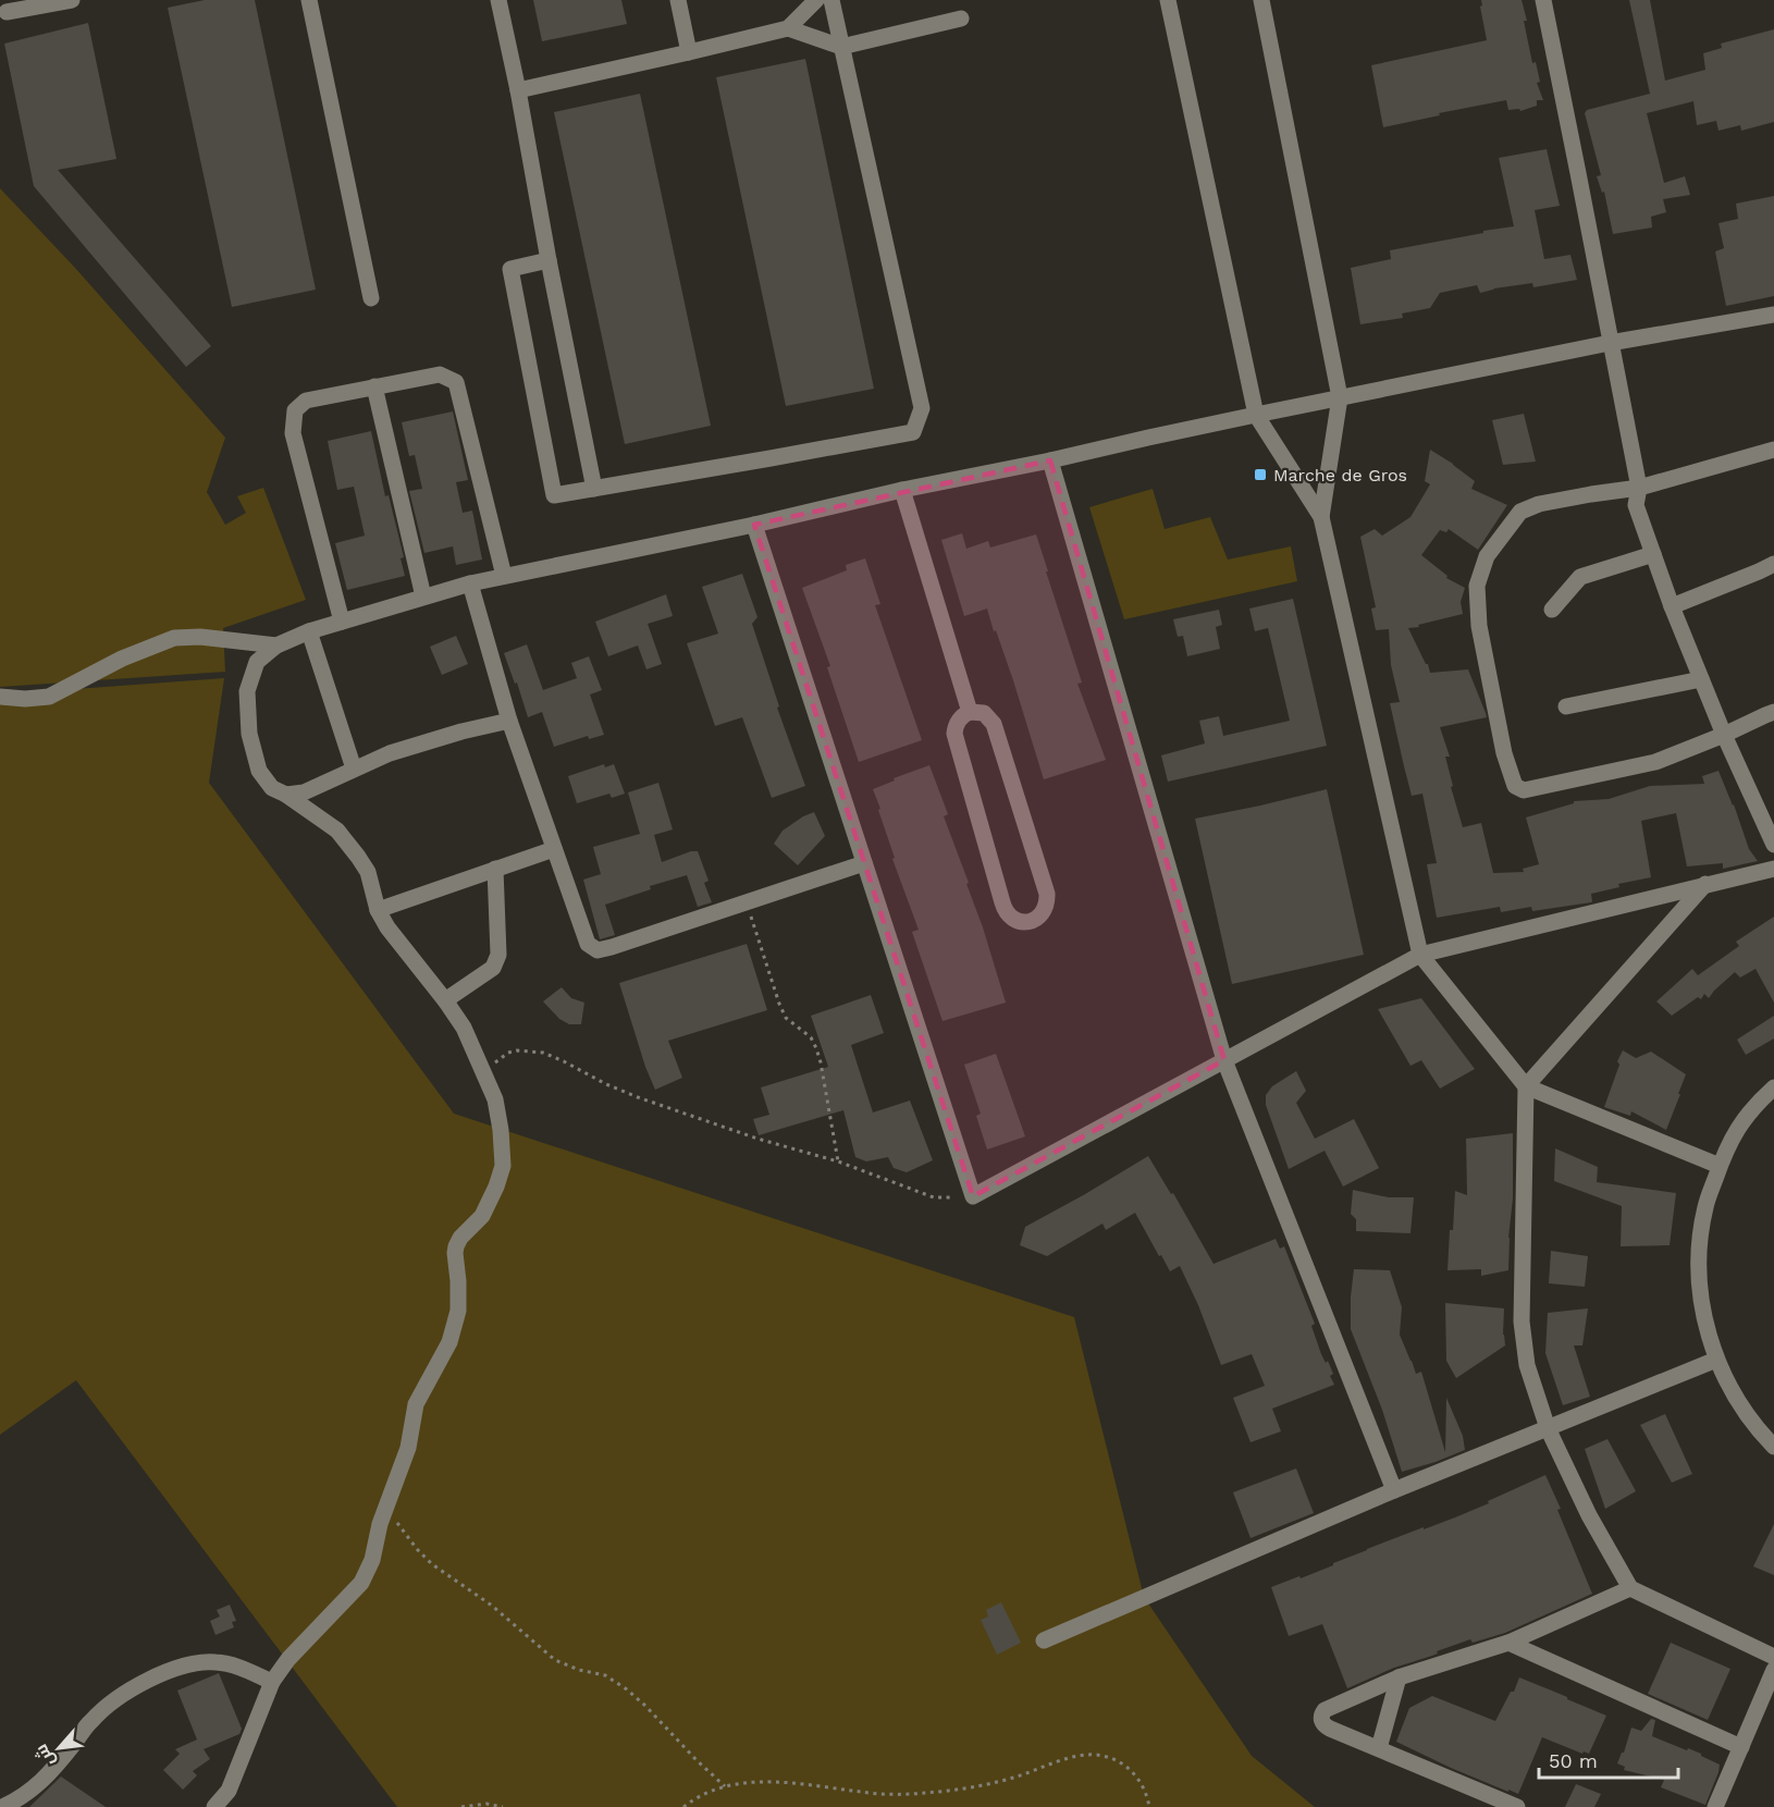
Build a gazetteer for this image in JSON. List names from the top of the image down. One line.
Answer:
{"places":{"transit":["Marche de Gros"]},"scale_bar":"50 m","north":"bottom left"}
